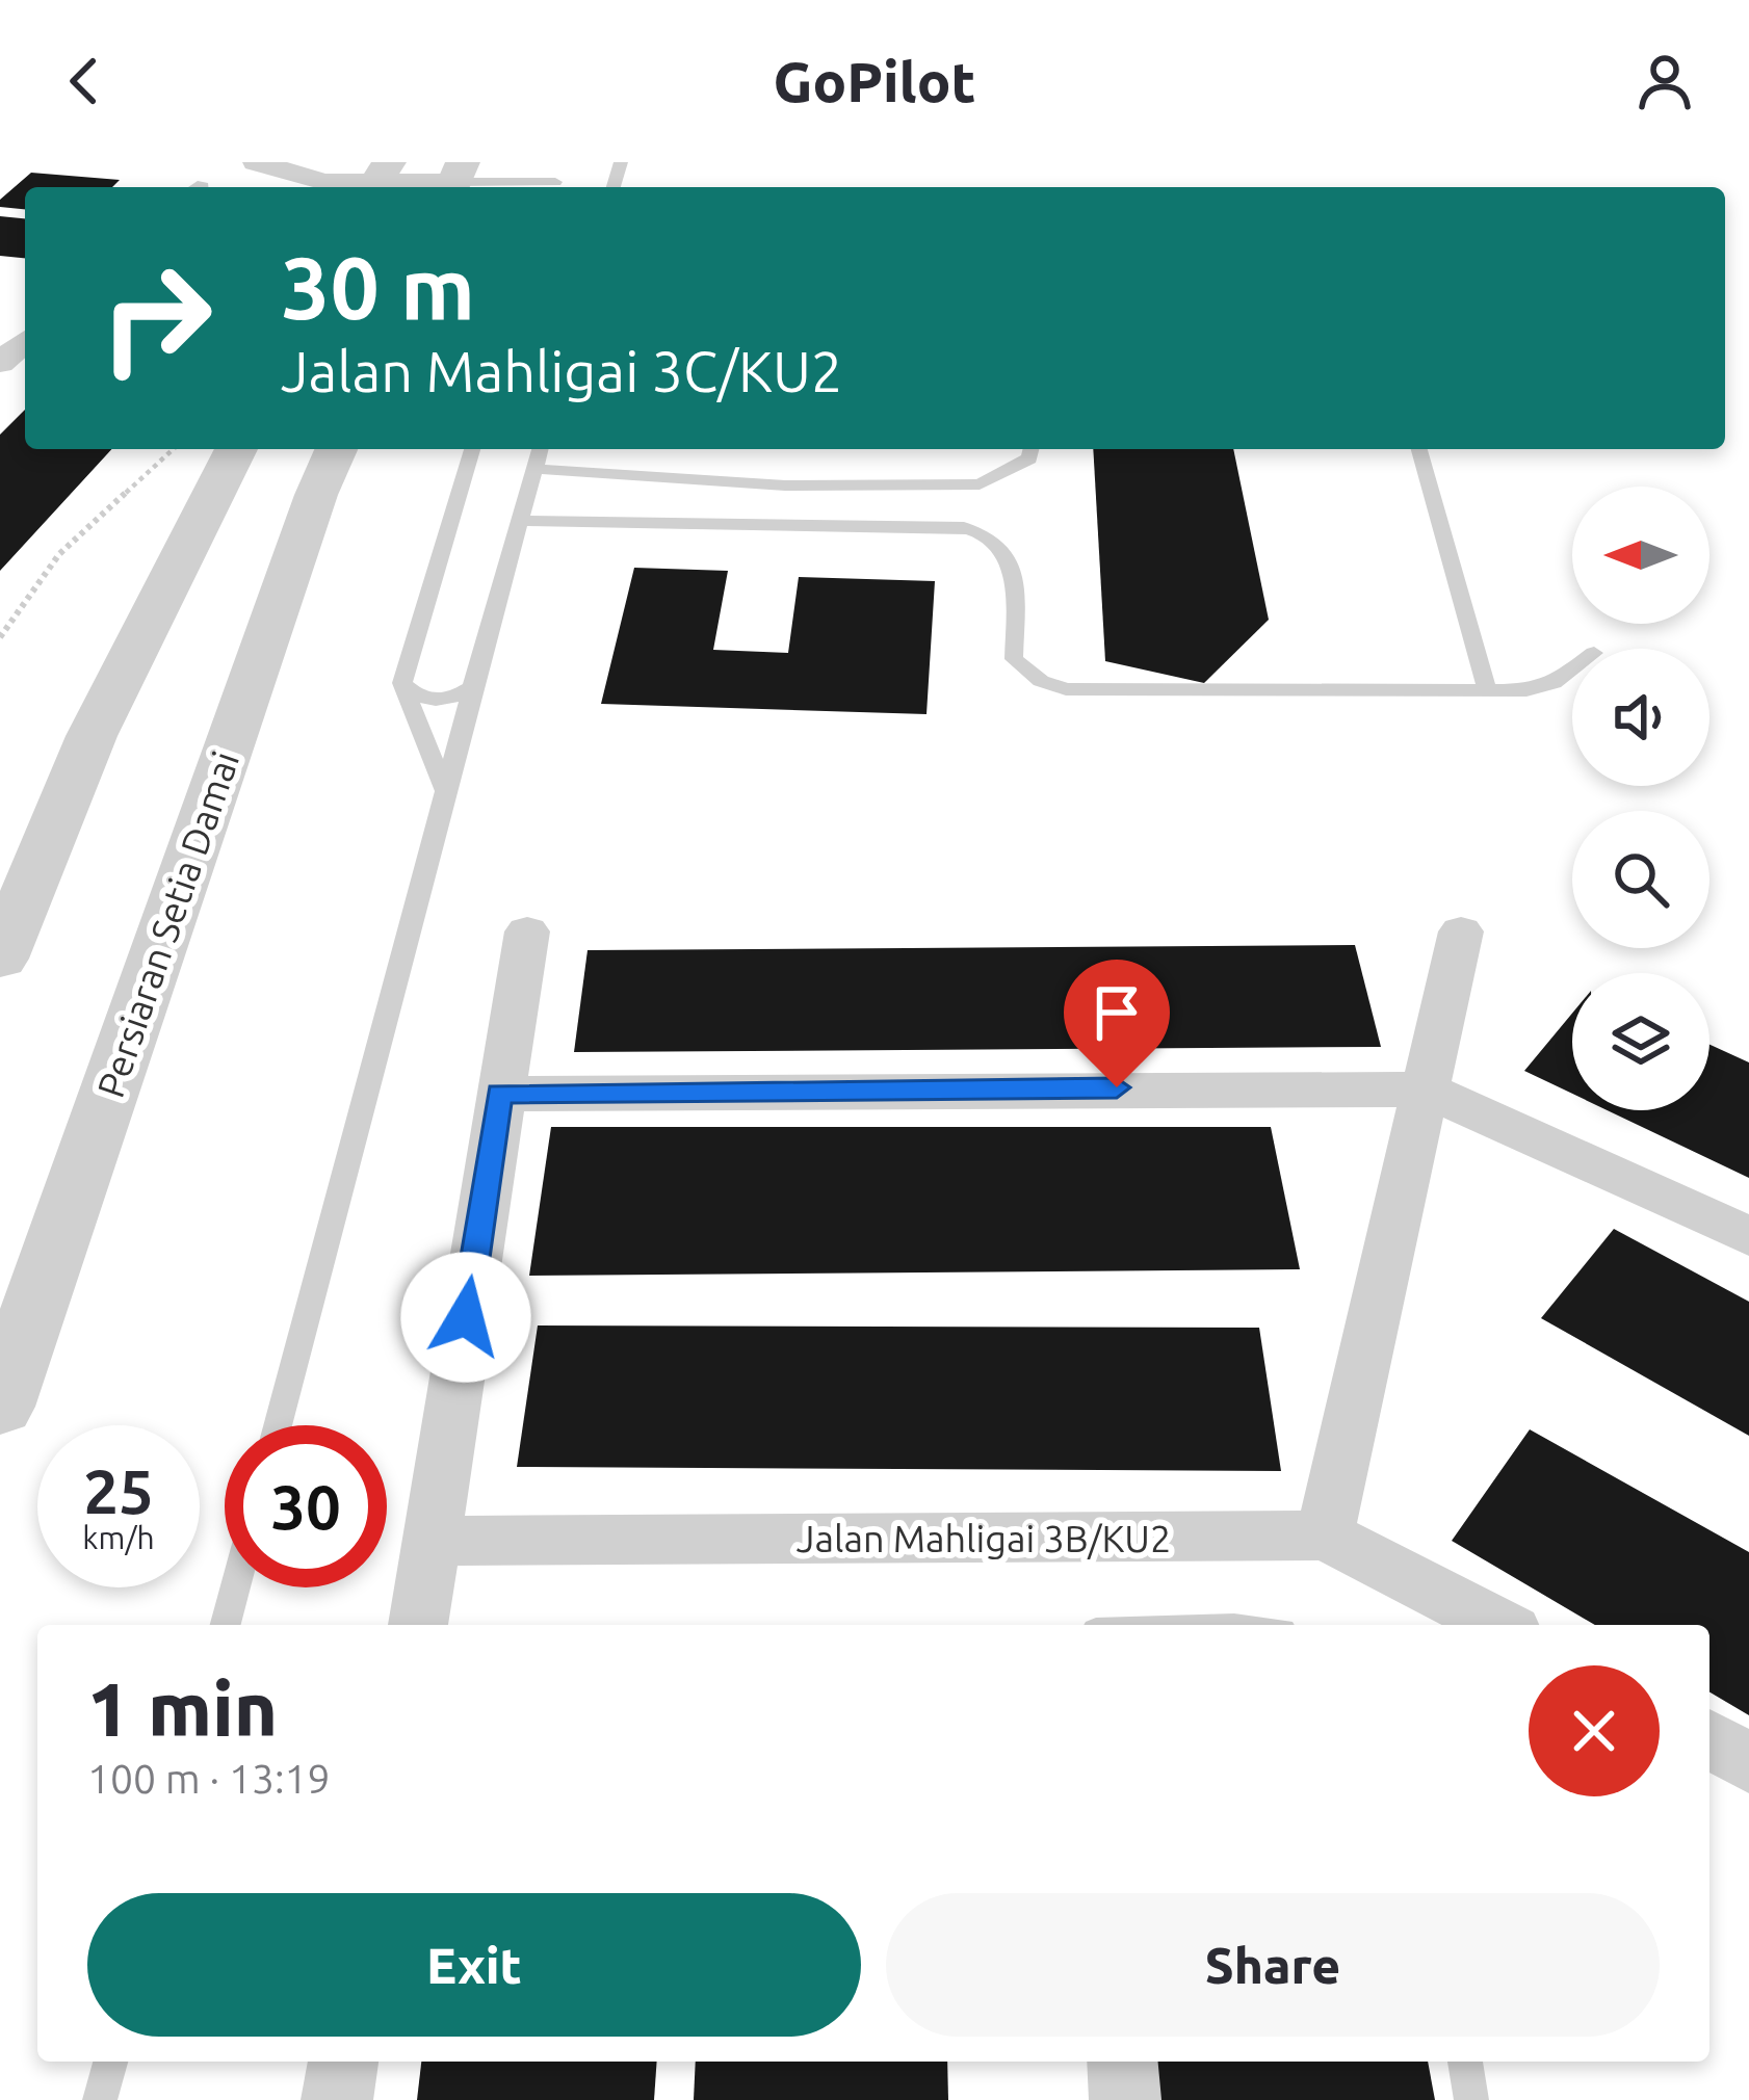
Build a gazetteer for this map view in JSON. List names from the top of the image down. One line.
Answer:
{"streets":{"street":["Persiaran Setia Damai","Jalan Mahligai 3B/KU2"]},"north":"left","page":{"header":"GoPilot","turn":["30 m","Jalan Mahligai 3C/KU2"],"speed":"25 km/h","limit":"30","heading":["1 min","100 m · 13:19"],"buttons":["Exit","Share"]}}
